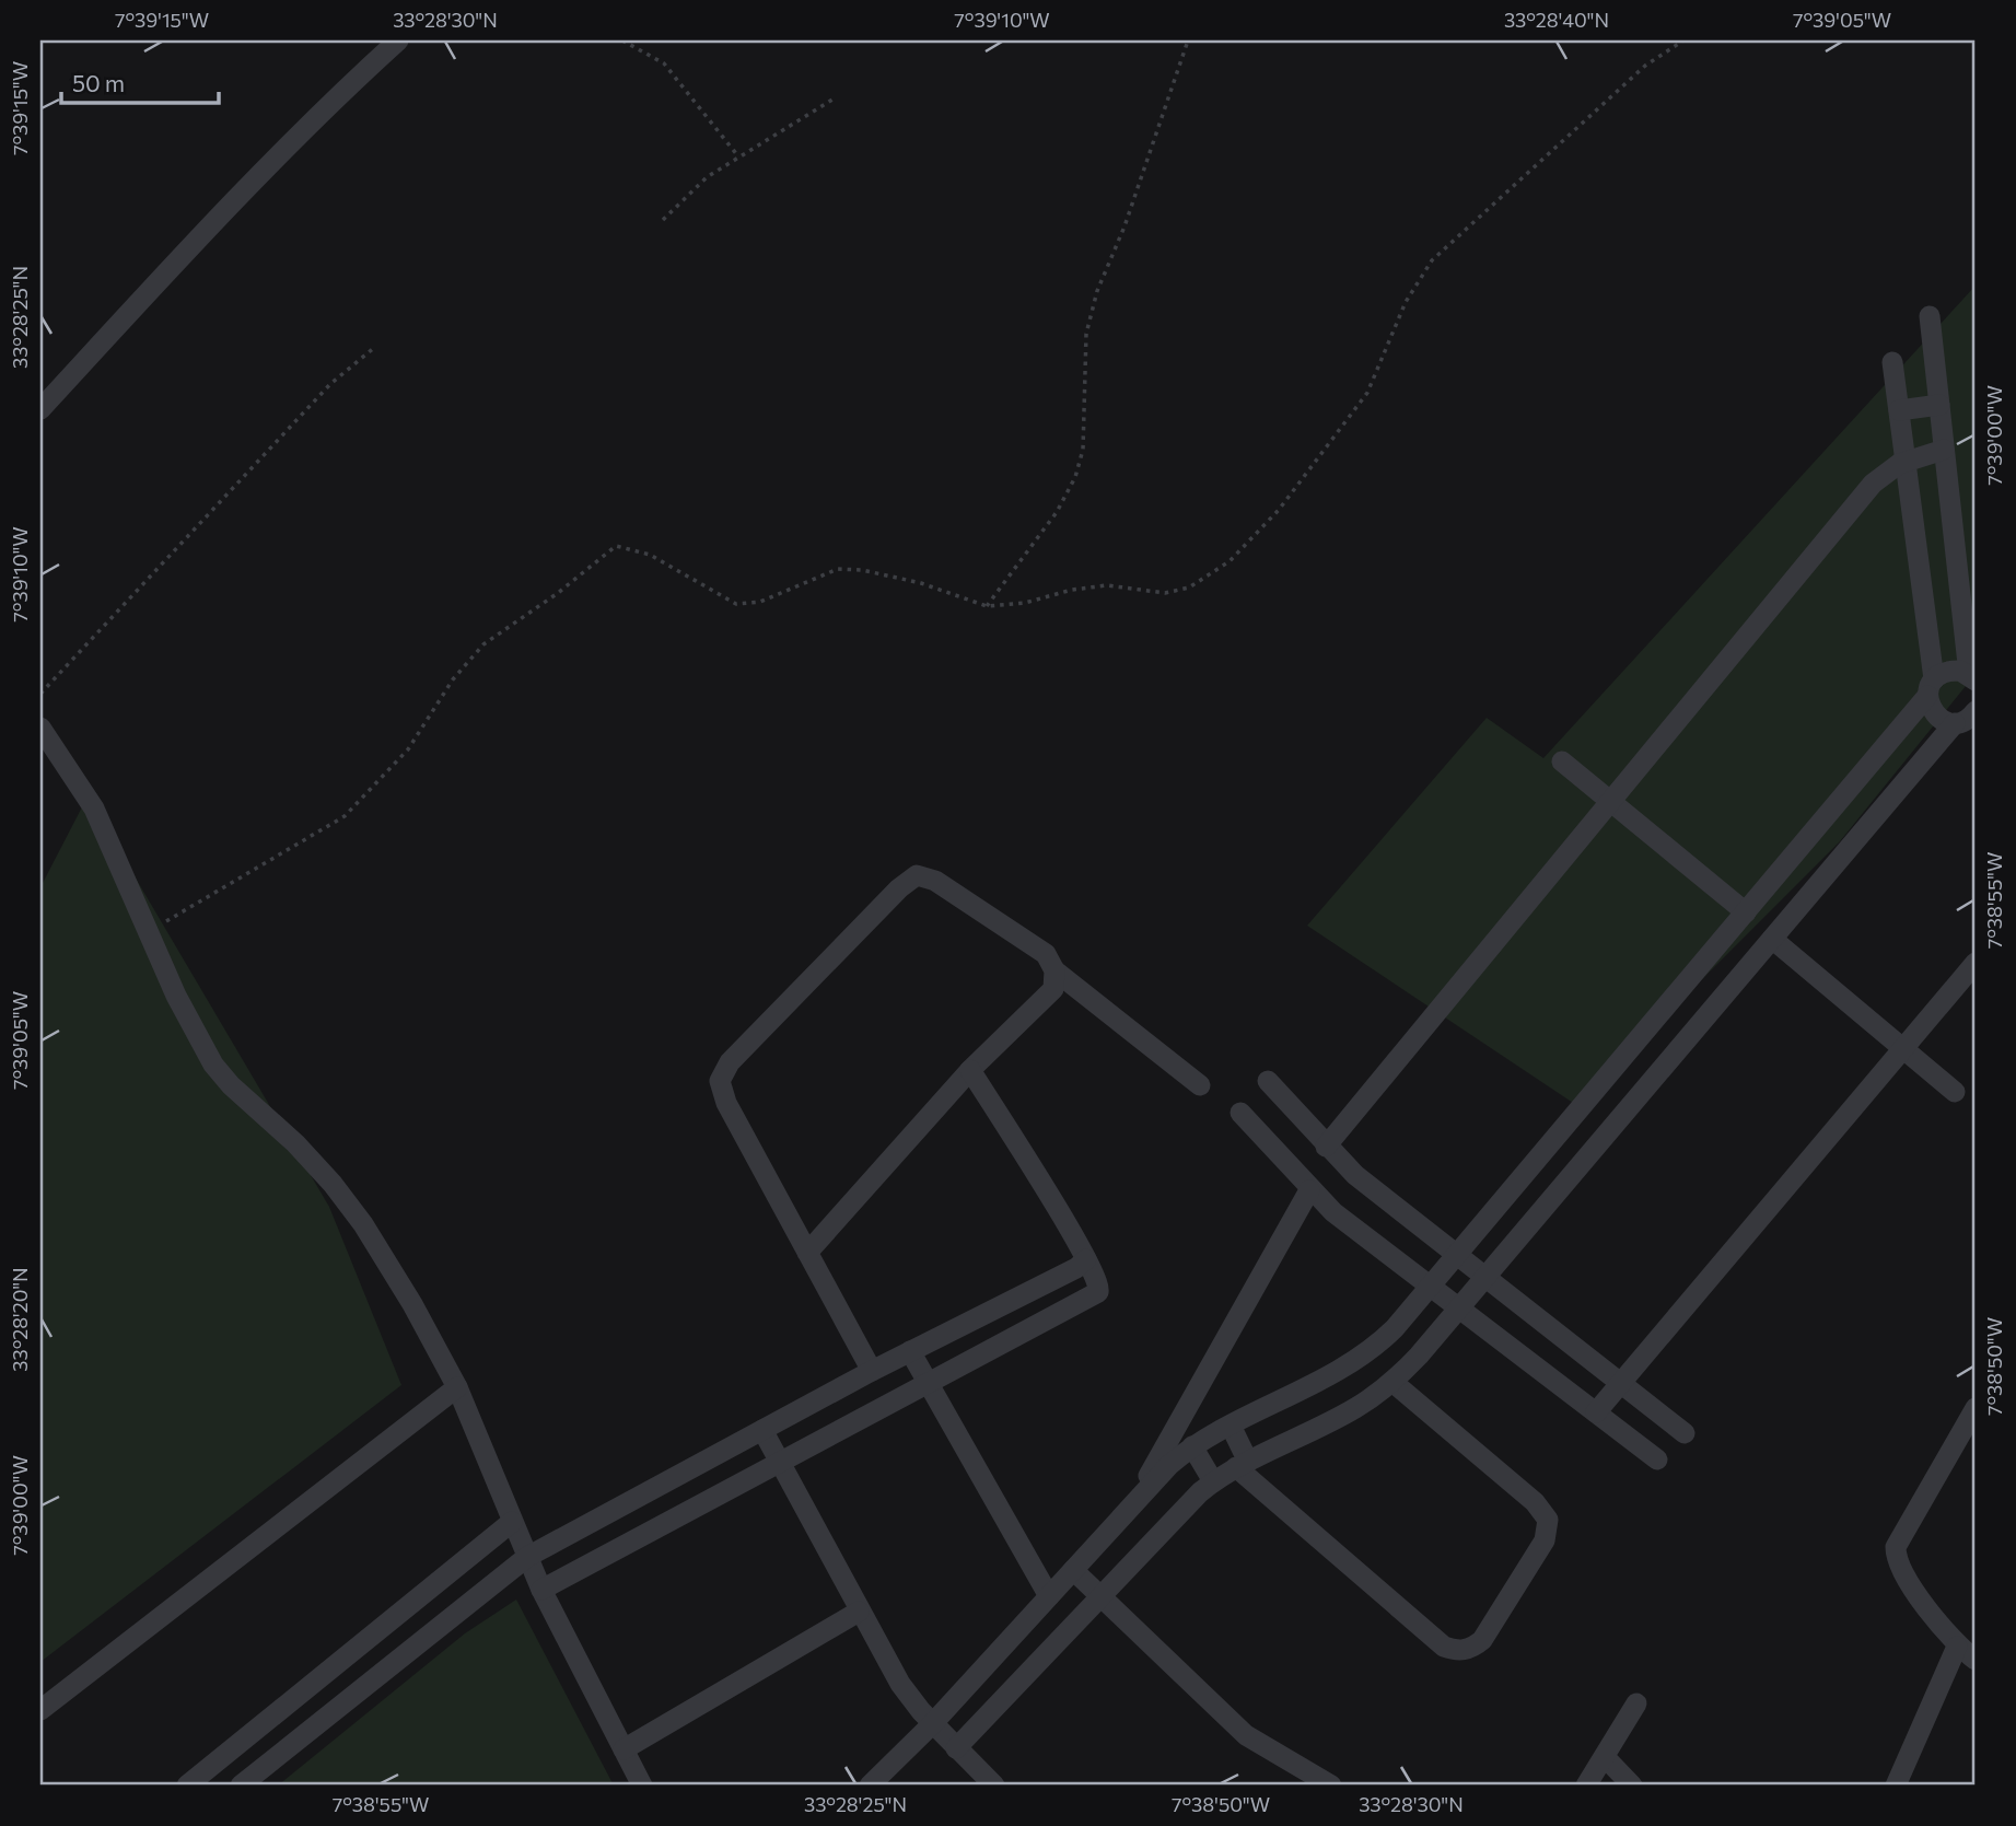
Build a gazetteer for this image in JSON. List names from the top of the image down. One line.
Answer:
{"scale_bar":"50 m","coordinates":["7°39'15\"W","33°28'30\"N","7°39'10\"W","33°28'40\"N","7°39'05\"W","33°28'25\"N","7°39'00\"W","7°38'55\"W","33°28'20\"N","7°38'50\"W"]}
